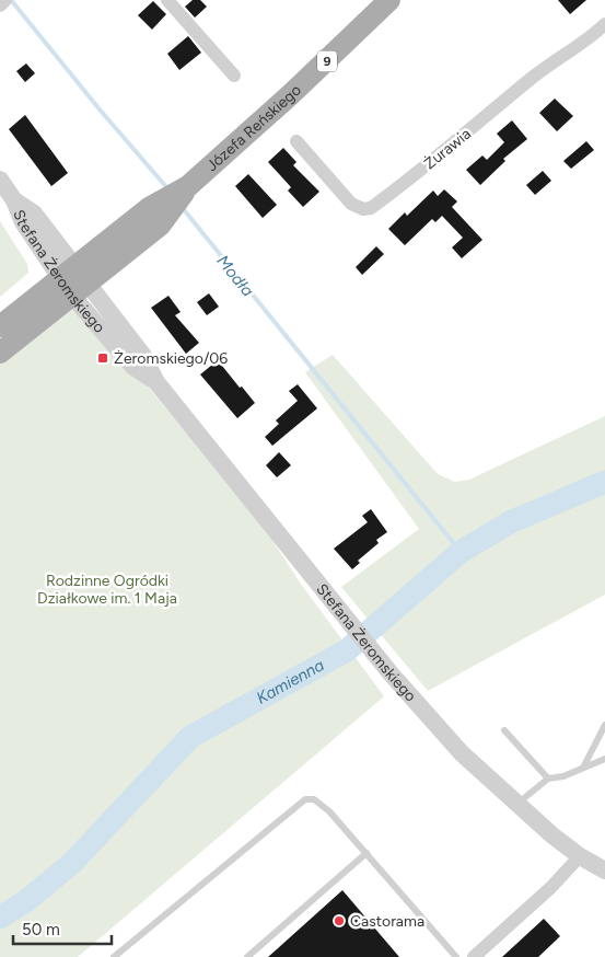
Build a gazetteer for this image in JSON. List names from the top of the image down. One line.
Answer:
{"streets":{"main road":["9","Józefa Reńskiego"],"street":["Żurawia","Stefana Żeromskiego"]},"crossings":[["9","Józefa Reńskiego"],["9","Stefana Żeromskiego"],["Józefa Reńskiego","Stefana Żeromskiego"]],"water":["Modła","Kamienna"],"parks":["Rodzinne Ogródki Działkowe im. 1 Maja"],"places":{"transit":["Żeromskiego/06"],"other":["Castorama"]},"scale_bar":"50 m"}
